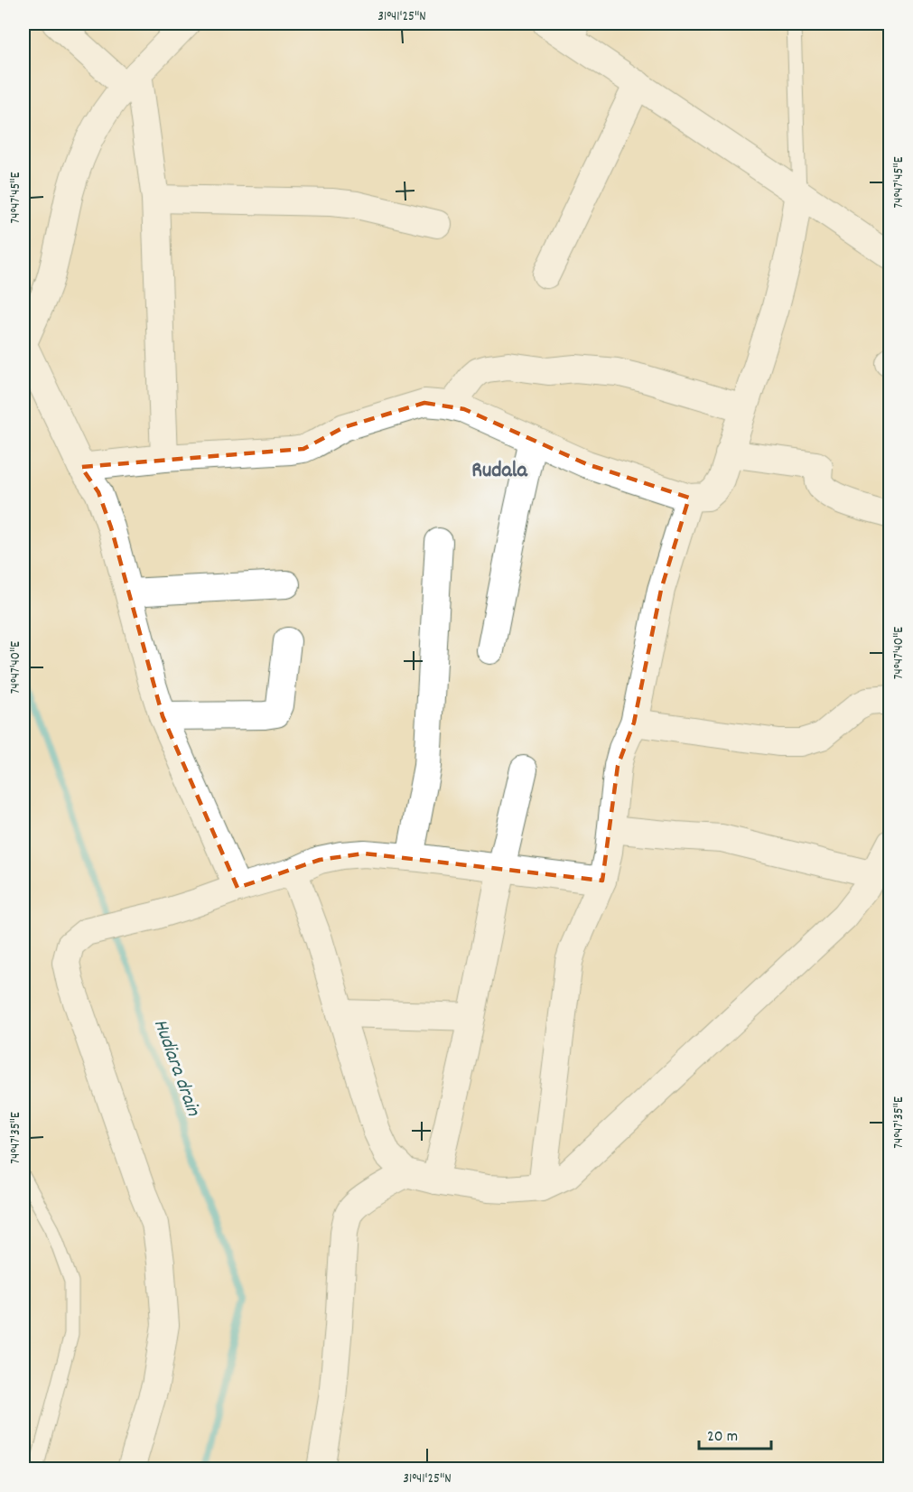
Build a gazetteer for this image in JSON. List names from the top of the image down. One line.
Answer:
{"districts":["Rudala"],"water":["Hudiara drain"],"scale_bar":"20 m","coordinates":["31°41'25\"N","74°47'45\"E","74°47'40\"E","74°47'35\"E"]}
